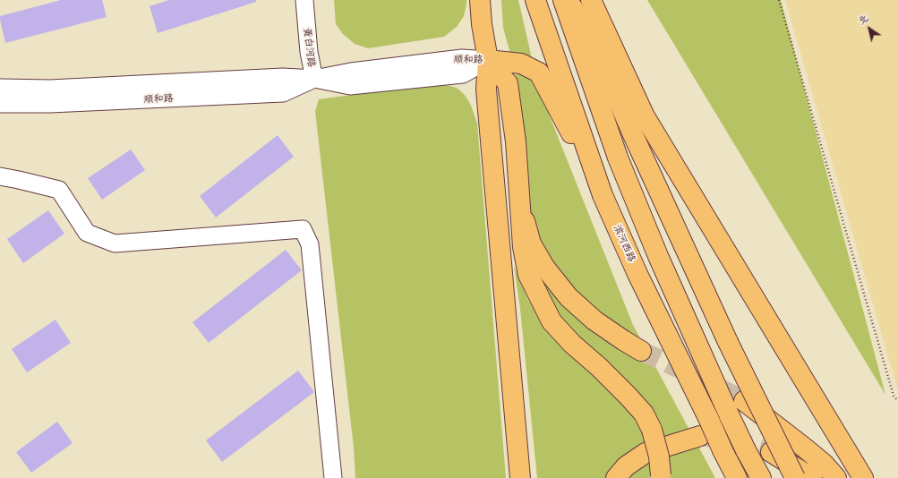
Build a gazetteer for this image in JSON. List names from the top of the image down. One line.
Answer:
{"streets":{"main road":["滨河西路"],"street":["黄白河路","顺和路"]},"crossings":[["黄白河路","顺和路"]],"north":"top left"}
